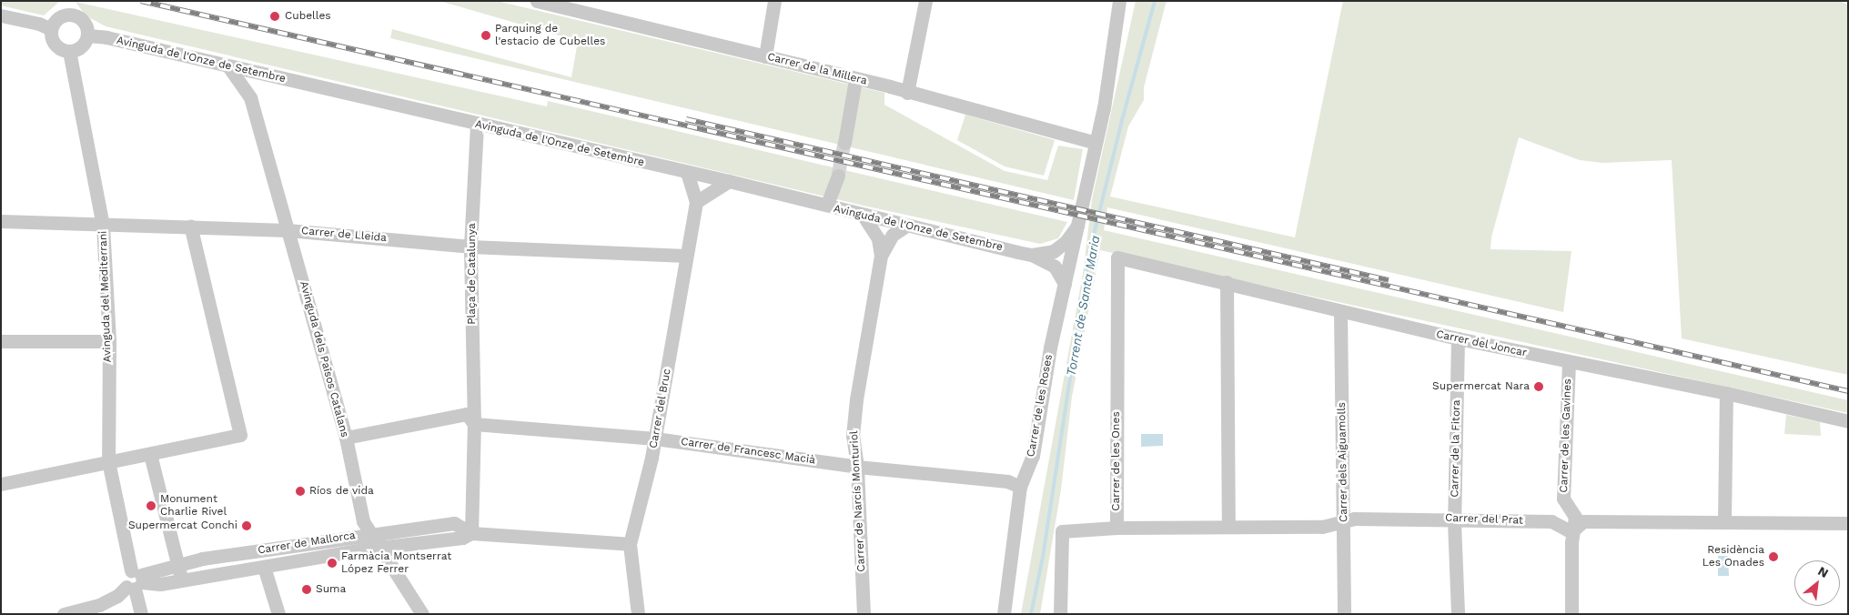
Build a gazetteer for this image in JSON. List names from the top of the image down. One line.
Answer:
{"streets":{"street":["Avinguda de l'Onze de Setembre","Carrer de la Millera","Carrer de Lleida","Plaça de Catalunya","Avinguda del Mediterrani","Carrer del Joncar","Avinguda dels Països Catalans","Carrer de les Roses","Carrer del Bruc","Carrer de les Gavines","Carrer de la Fitora","Carrer de Francesc Macià","Carrer de les Ones","Carrer dels Aiguamolls","Carrer de Narcís Monturiol","Carrer del Prat","Carrer de Mallorca"]},"crossings":[["Avinguda de l'Onze de Setembre","Plaça de Catalunya"],["Avinguda de l'Onze de Setembre","Avinguda del Mediterrani"],["Avinguda de l'Onze de Setembre","Avinguda dels Països Catalans"],["Avinguda de l'Onze de Setembre","Carrer de les Roses"],["Avinguda de l'Onze de Setembre","Carrer del Bruc"],["Avinguda de l'Onze de Setembre","Carrer de Narcís Monturiol"],["Carrer de la Millera","Carrer de les Roses"],["Carrer de Lleida","Plaça de Catalunya"],["Carrer de Lleida","Avinguda del Mediterrani"],["Carrer de Lleida","Avinguda dels Països Catalans"],["Carrer de Lleida","Carrer del Bruc"],["Plaça de Catalunya","Carrer de Francesc Macià"],["Plaça de Catalunya","Carrer de Mallorca"],["Avinguda del Mediterrani","Carrer de Mallorca"],["Carrer del Joncar","Carrer de les Gavines"],["Carrer del Joncar","Carrer de la Fitora"],["Carrer del Joncar","Carrer de les Ones"],["Carrer del Joncar","Carrer dels Aiguamolls"],["Avinguda dels Països Catalans","Carrer de Mallorca"],["Carrer de les Roses","Carrer de Francesc Macià"],["Carrer del Bruc","Carrer de Francesc Macià"],["Carrer del Bruc","Carrer de Mallorca"],["Carrer de les Gavines","Carrer del Prat"],["Carrer de la Fitora","Carrer del Prat"],["Carrer de Francesc Macià","Carrer de Narcís Monturiol"],["Carrer de les Ones","Carrer del Prat"],["Carrer dels Aiguamolls","Carrer del Prat"]],"water":["Torrent de Santa Maria"],"places":["Cubelles","Parquing de l'estacio de Cubelles","Supermercat Nara","Ríos de vida","Monument Charlie Rivel","Supermercat Conchi","Residència Les Onades","Farmàcia Montserrat López Ferrer","Suma"],"north":"top right"}
